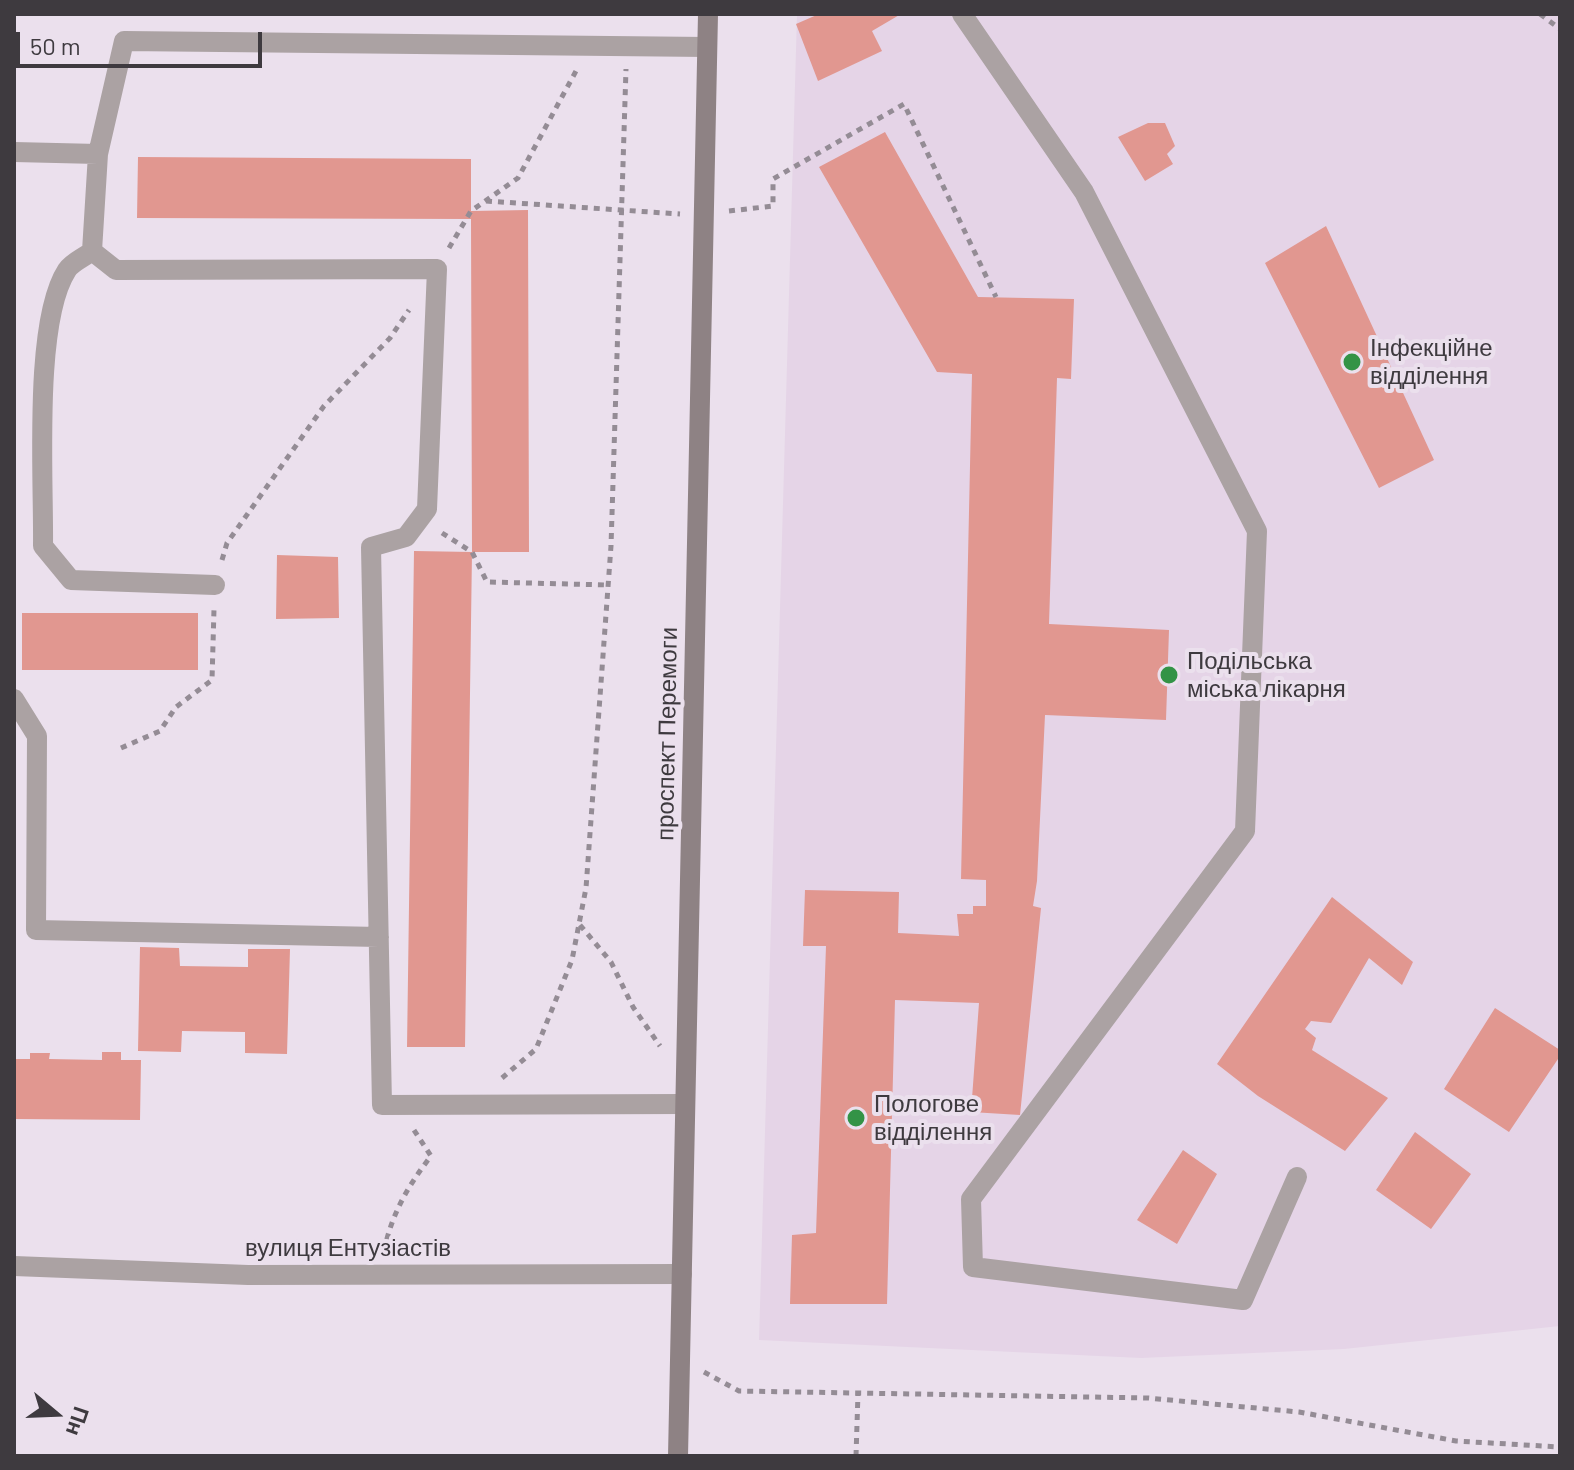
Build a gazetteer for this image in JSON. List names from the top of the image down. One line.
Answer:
{"streets":{"main road":["проспект Перемоги"],"street":["вулиця Ентузіастів"]},"crossings":[["проспект Перемоги","вулиця Ентузіастів"]],"places":["Інфекційне відділення","Подільська міська лікарня","Пологове відділення"],"scale_bar":"50 m","north":"right"}
